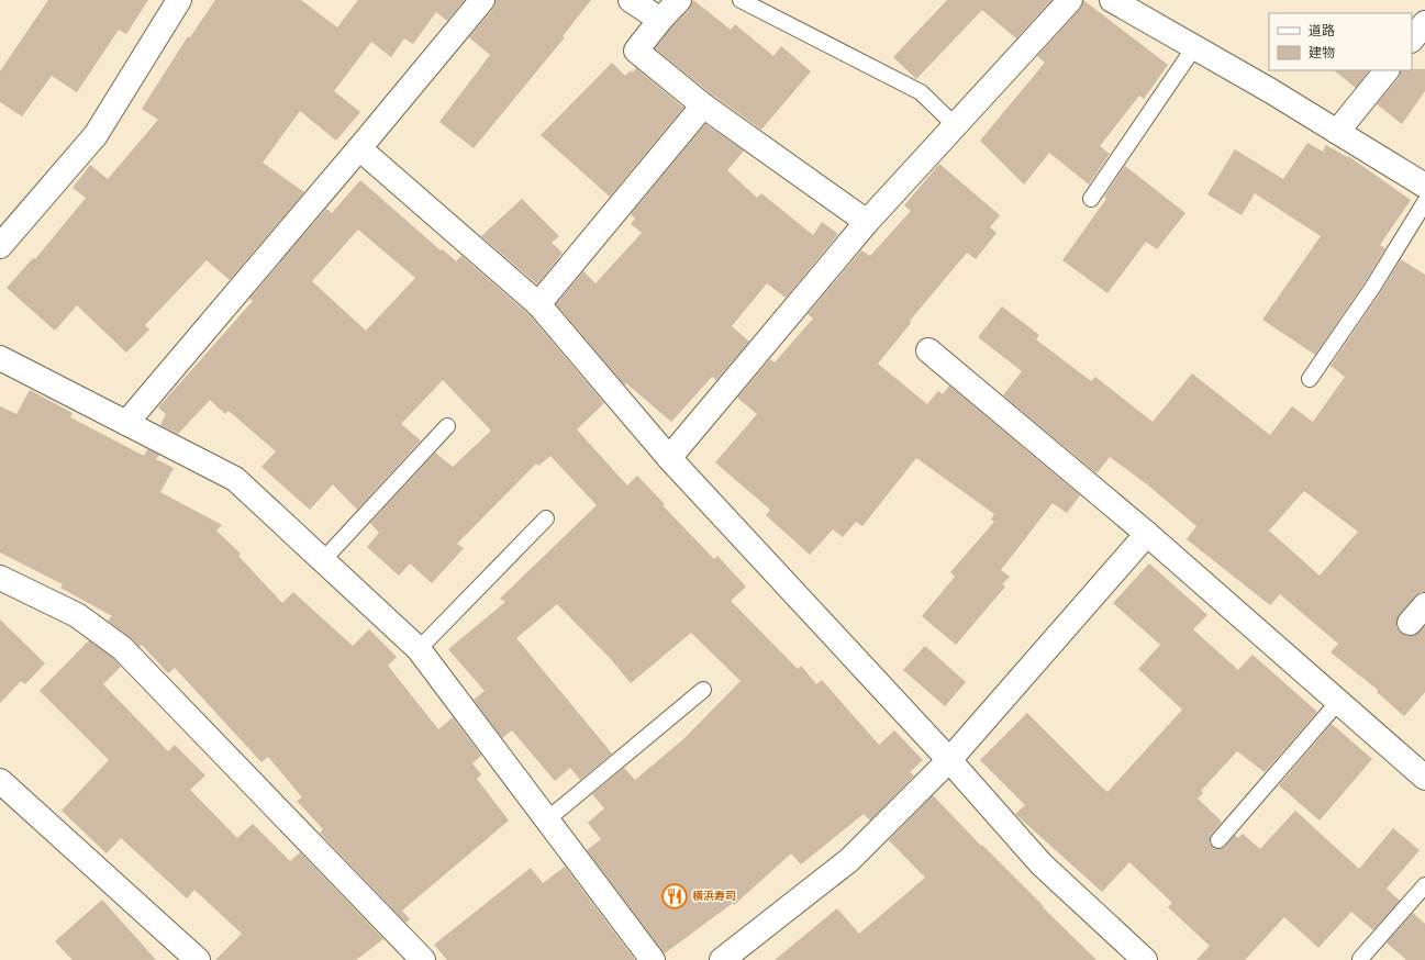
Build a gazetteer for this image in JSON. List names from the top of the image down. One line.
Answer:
{"places":{"restaurant":["横浜寿司"]},"legend":["道路","建物"]}
